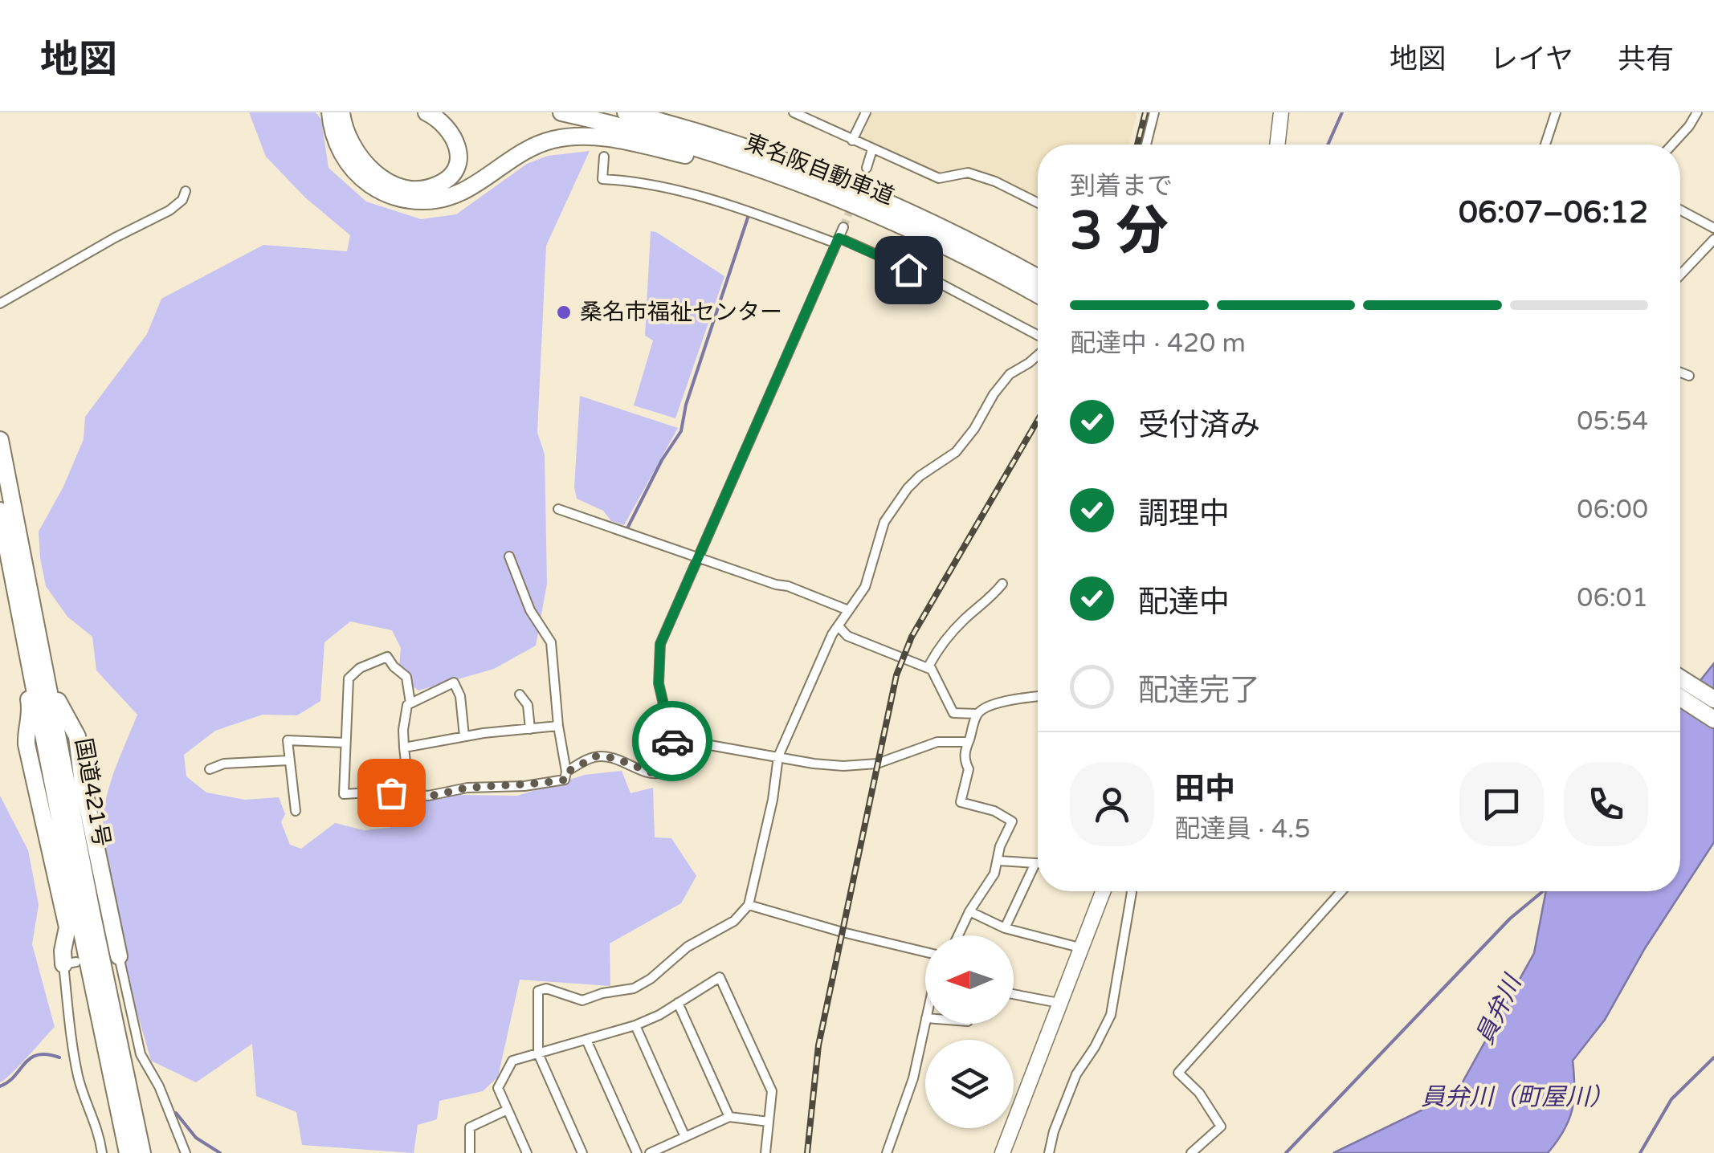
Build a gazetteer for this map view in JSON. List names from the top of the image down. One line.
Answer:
{"streets":{"highway":["東名阪自動車道","国道421号"]},"water":["員弁川","員弁川（町屋川）"],"places":["桑名市福祉センター"],"north":"left","page":{"header":"地図","nav":["地図","レイヤ","共有"],"heading":["3 分","到着まで","06:07–06:12"],"panel":["田中","配達員 · 4.5"],"bar":"配達中 · 420 m","list":[["受付済み","05:54"],["調理中","06:00"],["配達中","06:01"],"配達完了"]}}
